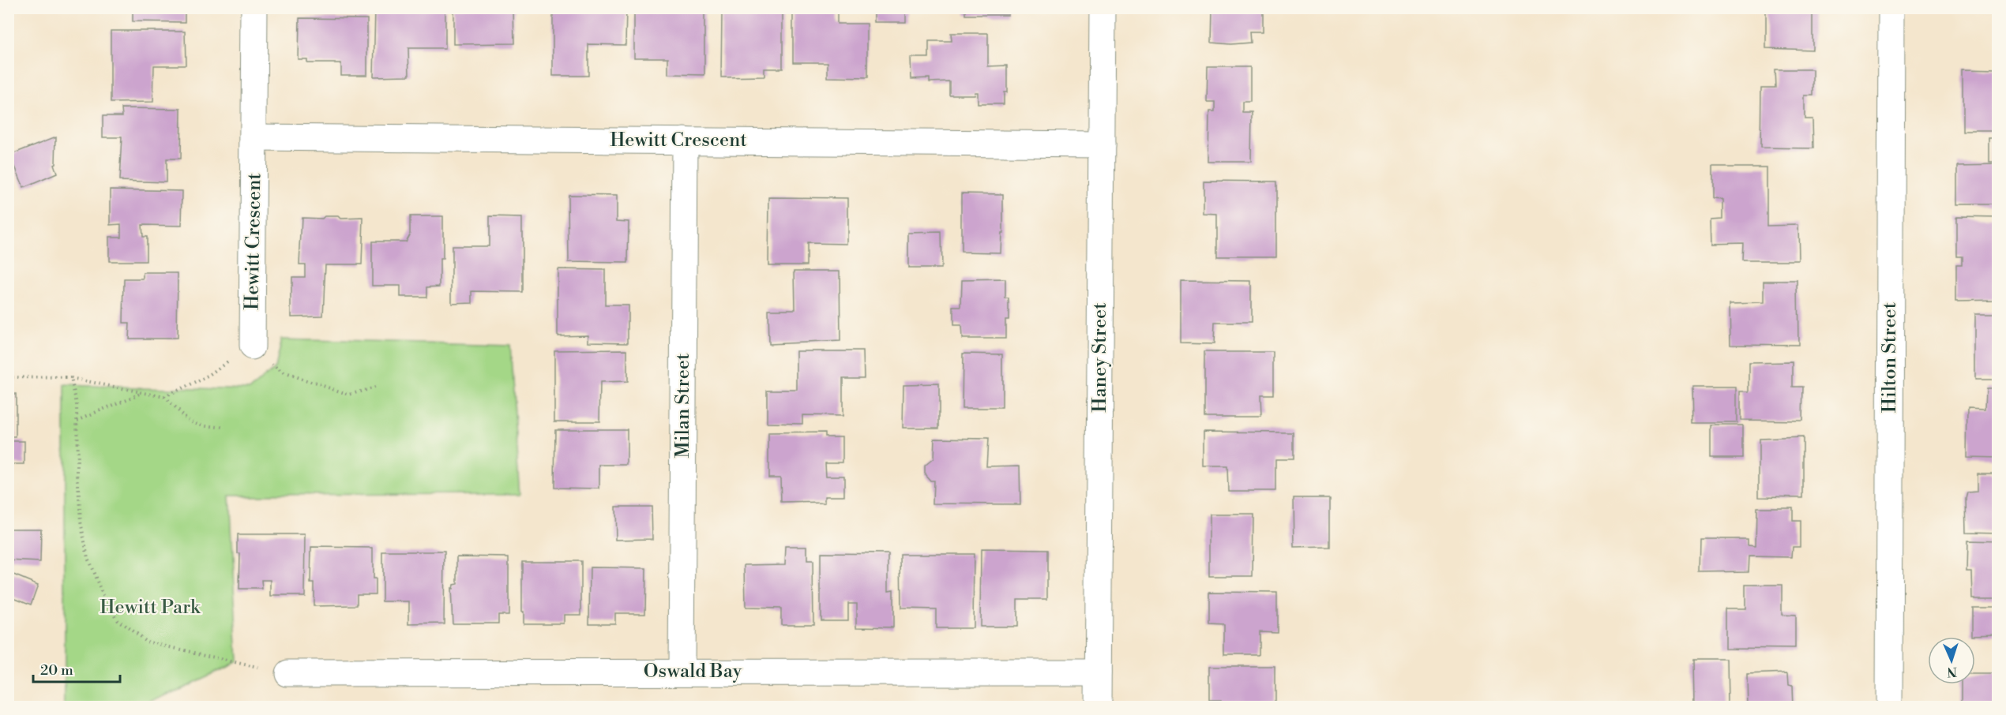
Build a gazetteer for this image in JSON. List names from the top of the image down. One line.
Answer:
{"streets":{"street":["Hewitt Crescent","Haney Street","Hilton Street","Milan Street","Oswald Bay"]},"crossings":[["Hewitt Crescent","Haney Street"],["Hewitt Crescent","Milan Street"],["Haney Street","Oswald Bay"],["Milan Street","Oswald Bay"]],"parks":["Hewitt Park"],"scale_bar":"20 m","north":"bottom"}
